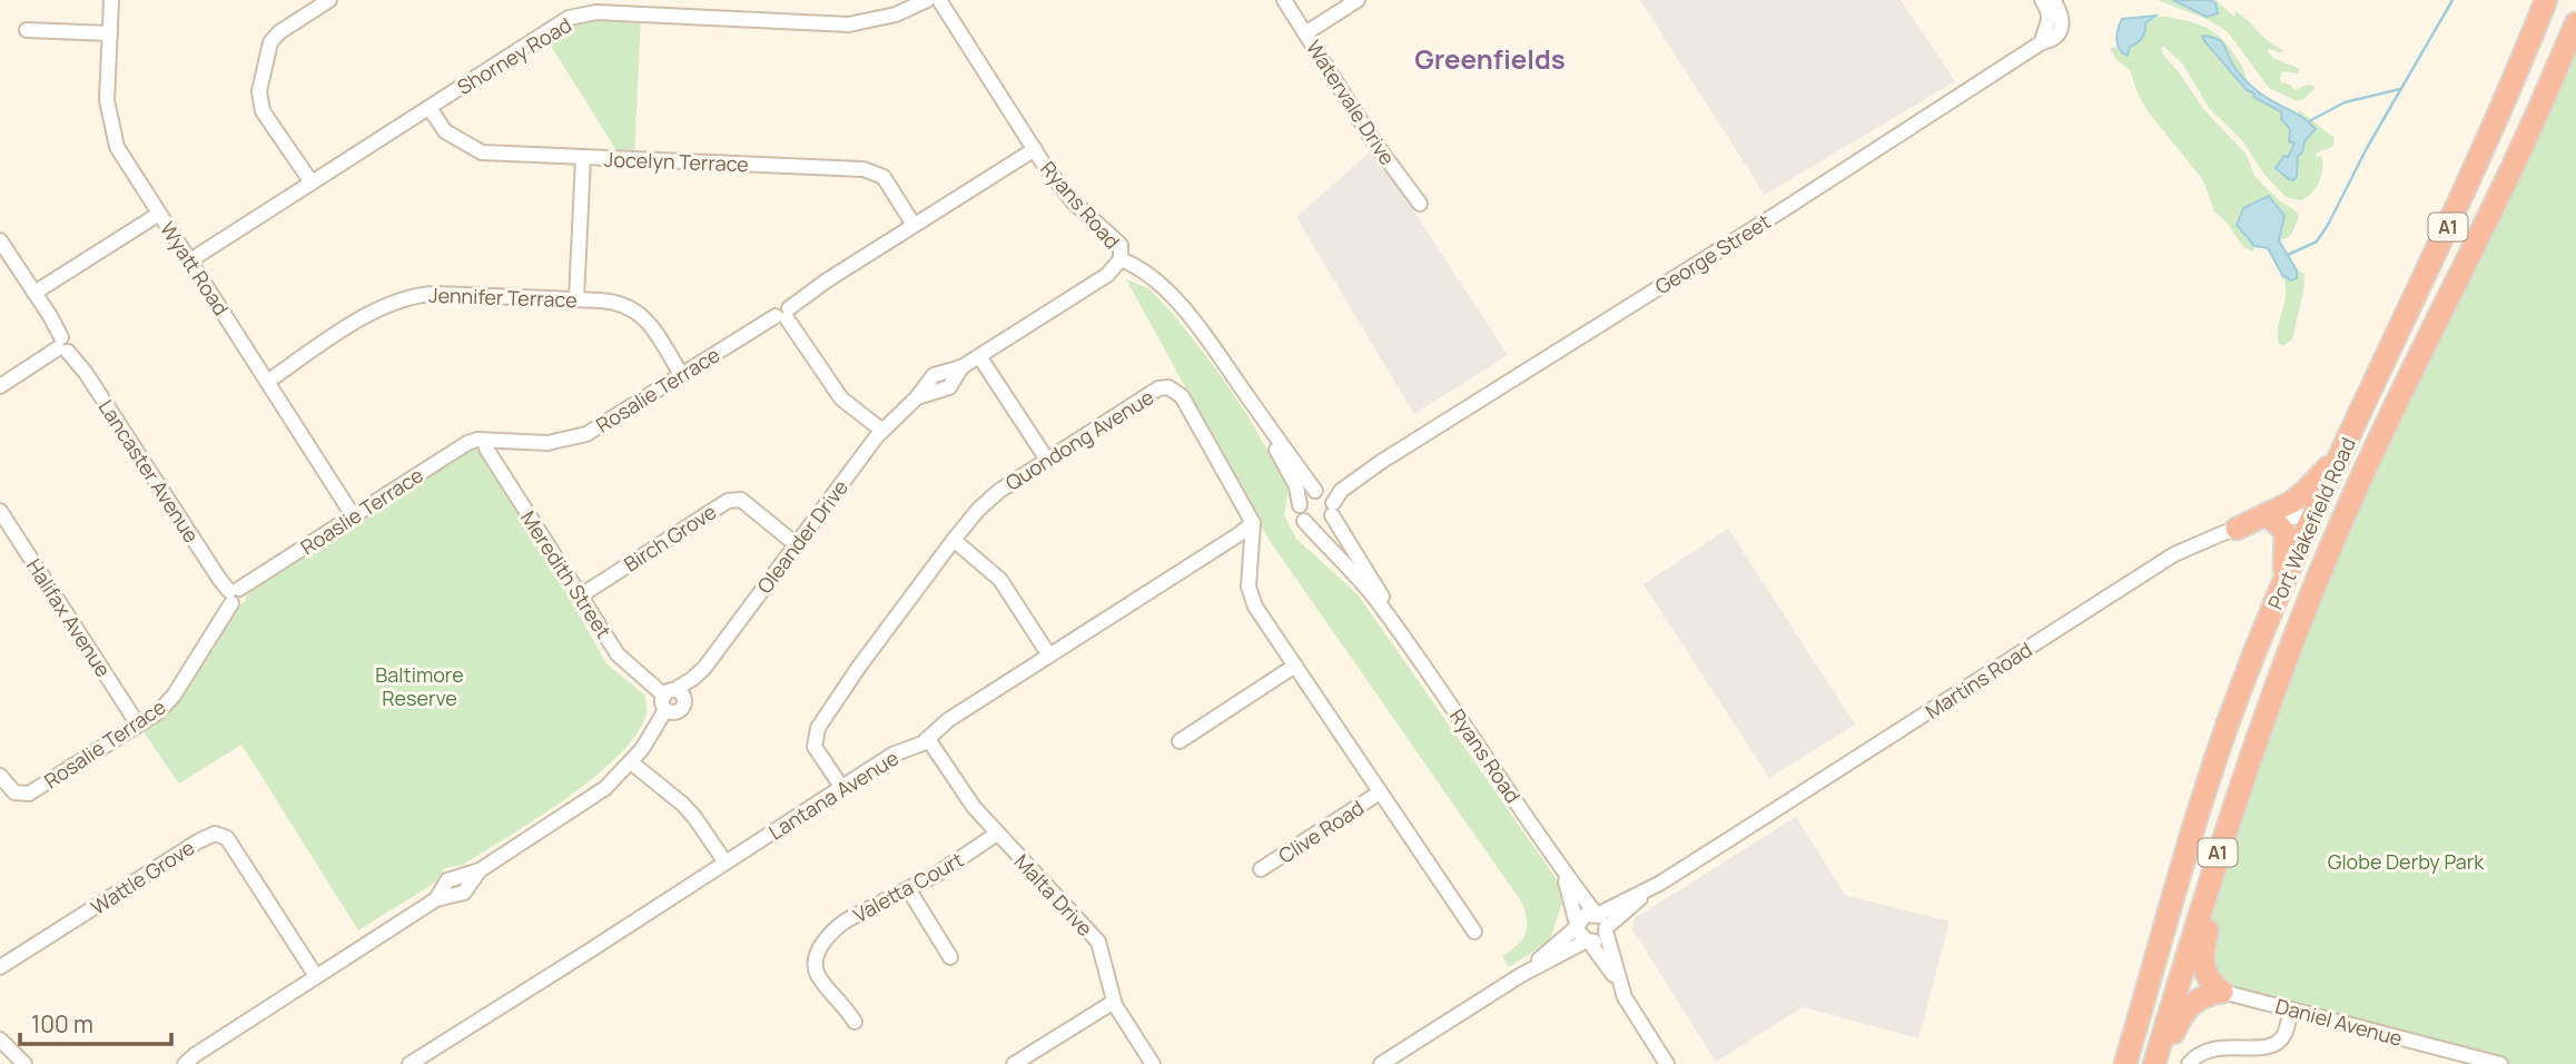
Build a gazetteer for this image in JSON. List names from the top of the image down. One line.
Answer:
{"streets":{"highway":["A1","Port Wakefield Road"],"street":["Shorney Road","Watervale Drive","Jocelyn Terrace","Ryans Road","George Street","Wyatt Road","Jennifer Terrace","Rosalie Terrace","Quondong Avenue","Lancaster Avenue","Roaslie Terrace","Oleander Drive","Birch Grove","Meredith Street","Halifax Avenue","Martins Road","Lantana Avenue","Clive Road","Wattle Grove","Valetta Court","Malta Drive","Daniel Avenue"]},"crossings":[["Shorney Road","Jocelyn Terrace"],["Shorney Road","Wyatt Road"],["Jocelyn Terrace","Rosalie Terrace"],["Ryans Road","George Street"],["Ryans Road","Rosalie Terrace"],["Ryans Road","Oleander Drive"],["Ryans Road","Martins Road"],["Wyatt Road","Jennifer Terrace"],["Wyatt Road","Roaslie Terrace"],["Jennifer Terrace","Rosalie Terrace"],["Rosalie Terrace","Lancaster Avenue"],["Rosalie Terrace","Roaslie Terrace"],["Rosalie Terrace","Meredith Street"],["Rosalie Terrace","Halifax Avenue"],["Quondong Avenue","Lantana Avenue"],["Lancaster Avenue","Roaslie Terrace"],["Roaslie Terrace","Meredith Street"],["Port Wakefield Road","Martins Road"],["Oleander Drive","Birch Grove"],["Oleander Drive","Meredith Street"],["Oleander Drive","Wattle Grove"],["Birch Grove","Meredith Street"],["Lantana Avenue","Malta Drive"],["Valetta Court","Malta Drive"]],"districts":["Greenfields"],"parks":["Baltimore Reserve","Globe Derby Park"],"scale_bar":"100 m"}
